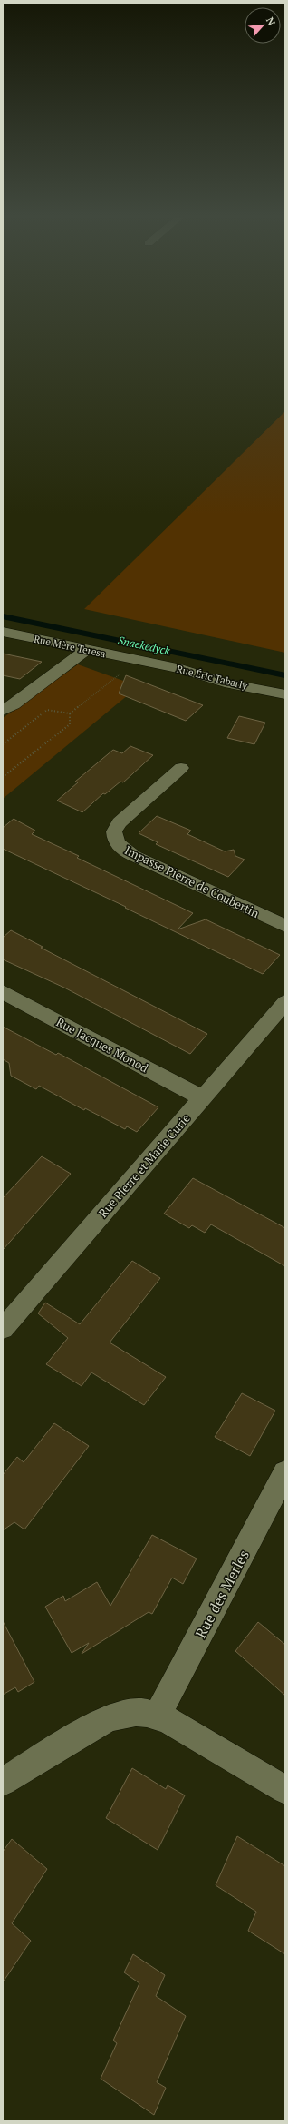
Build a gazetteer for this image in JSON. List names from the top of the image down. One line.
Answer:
{"streets":{"street":["Rue Mère Teresa","Rue Éric Tabarly","Impasse Pierre de Coubertin","Rue Jacques Monod","Rue Pierre et Marie Curie","Rue des Merles"]},"crossings":[["Rue Mère Teresa","Rue Éric Tabarly"],["Rue Jacques Monod","Rue Pierre et Marie Curie"]],"water":["Snaekedyck"],"north":"top right"}
